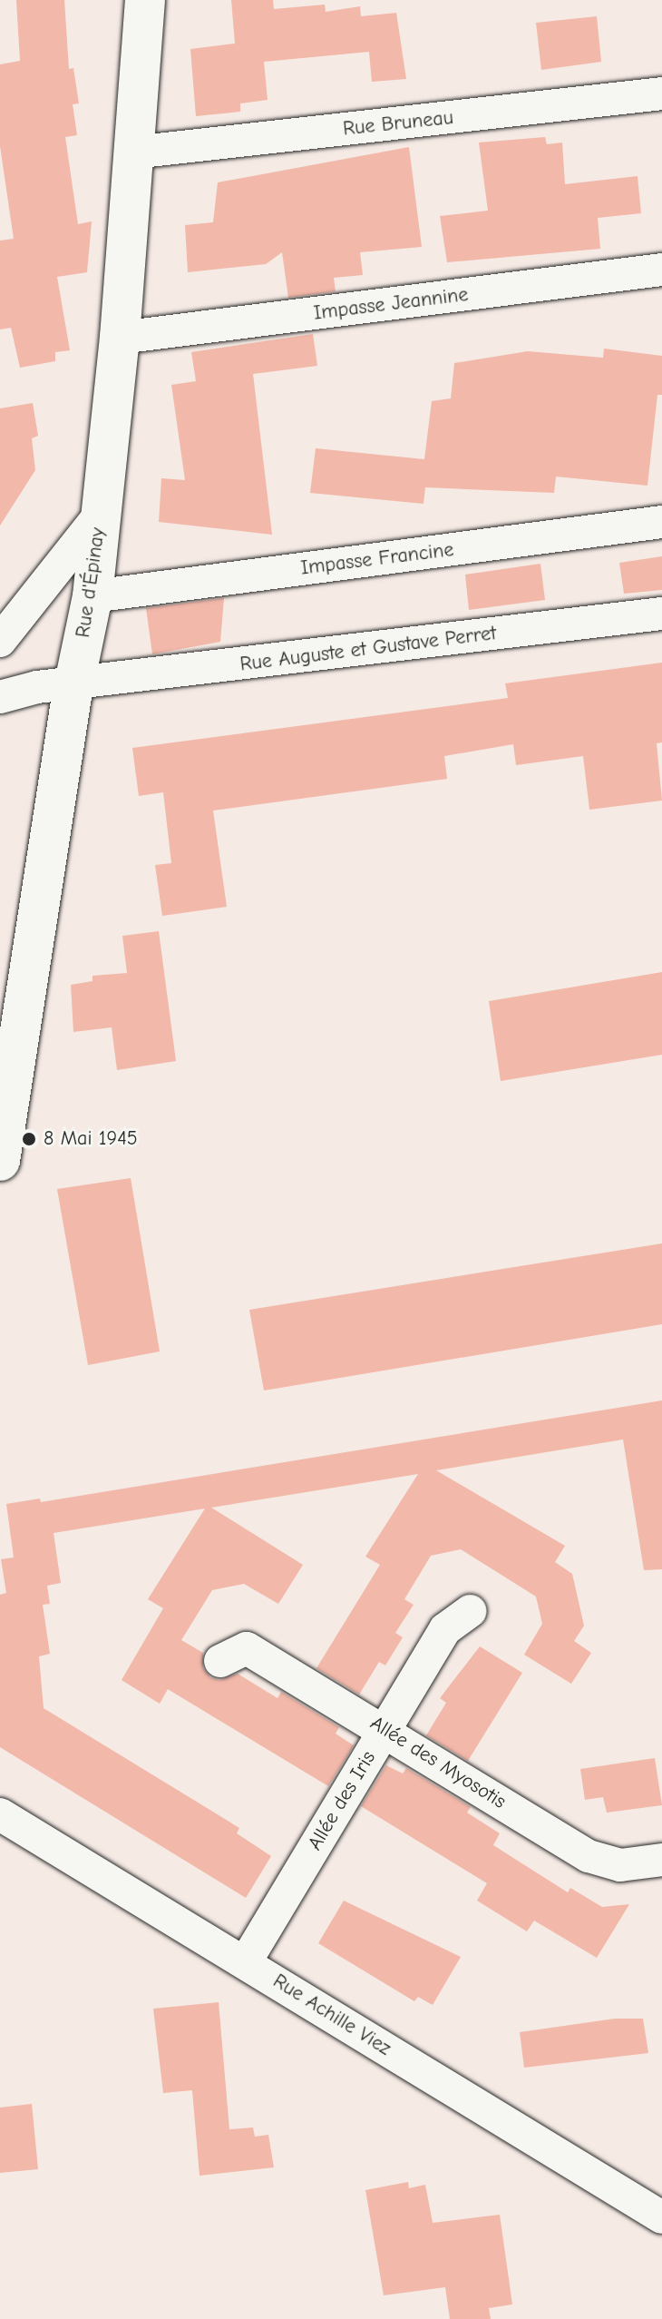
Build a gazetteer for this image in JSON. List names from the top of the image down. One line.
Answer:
{"streets":{"main road":["Rue d'Épinay"],"street":["Rue Bruneau","Impasse Jeannine","Impasse Francine","Rue Auguste et Gustave Perret","Allée des Myosotis","Allée des Iris","Rue Achille Viez"]},"crossings":[["Rue Bruneau","Rue d'Épinay"],["Impasse Jeannine","Rue d'Épinay"],["Impasse Francine","Rue d'Épinay"],["Rue d'Épinay","Rue Auguste et Gustave Perret"],["Allée des Myosotis","Allée des Iris"],["Allée des Iris","Rue Achille Viez"]],"places":["8 Mai 1945"]}
